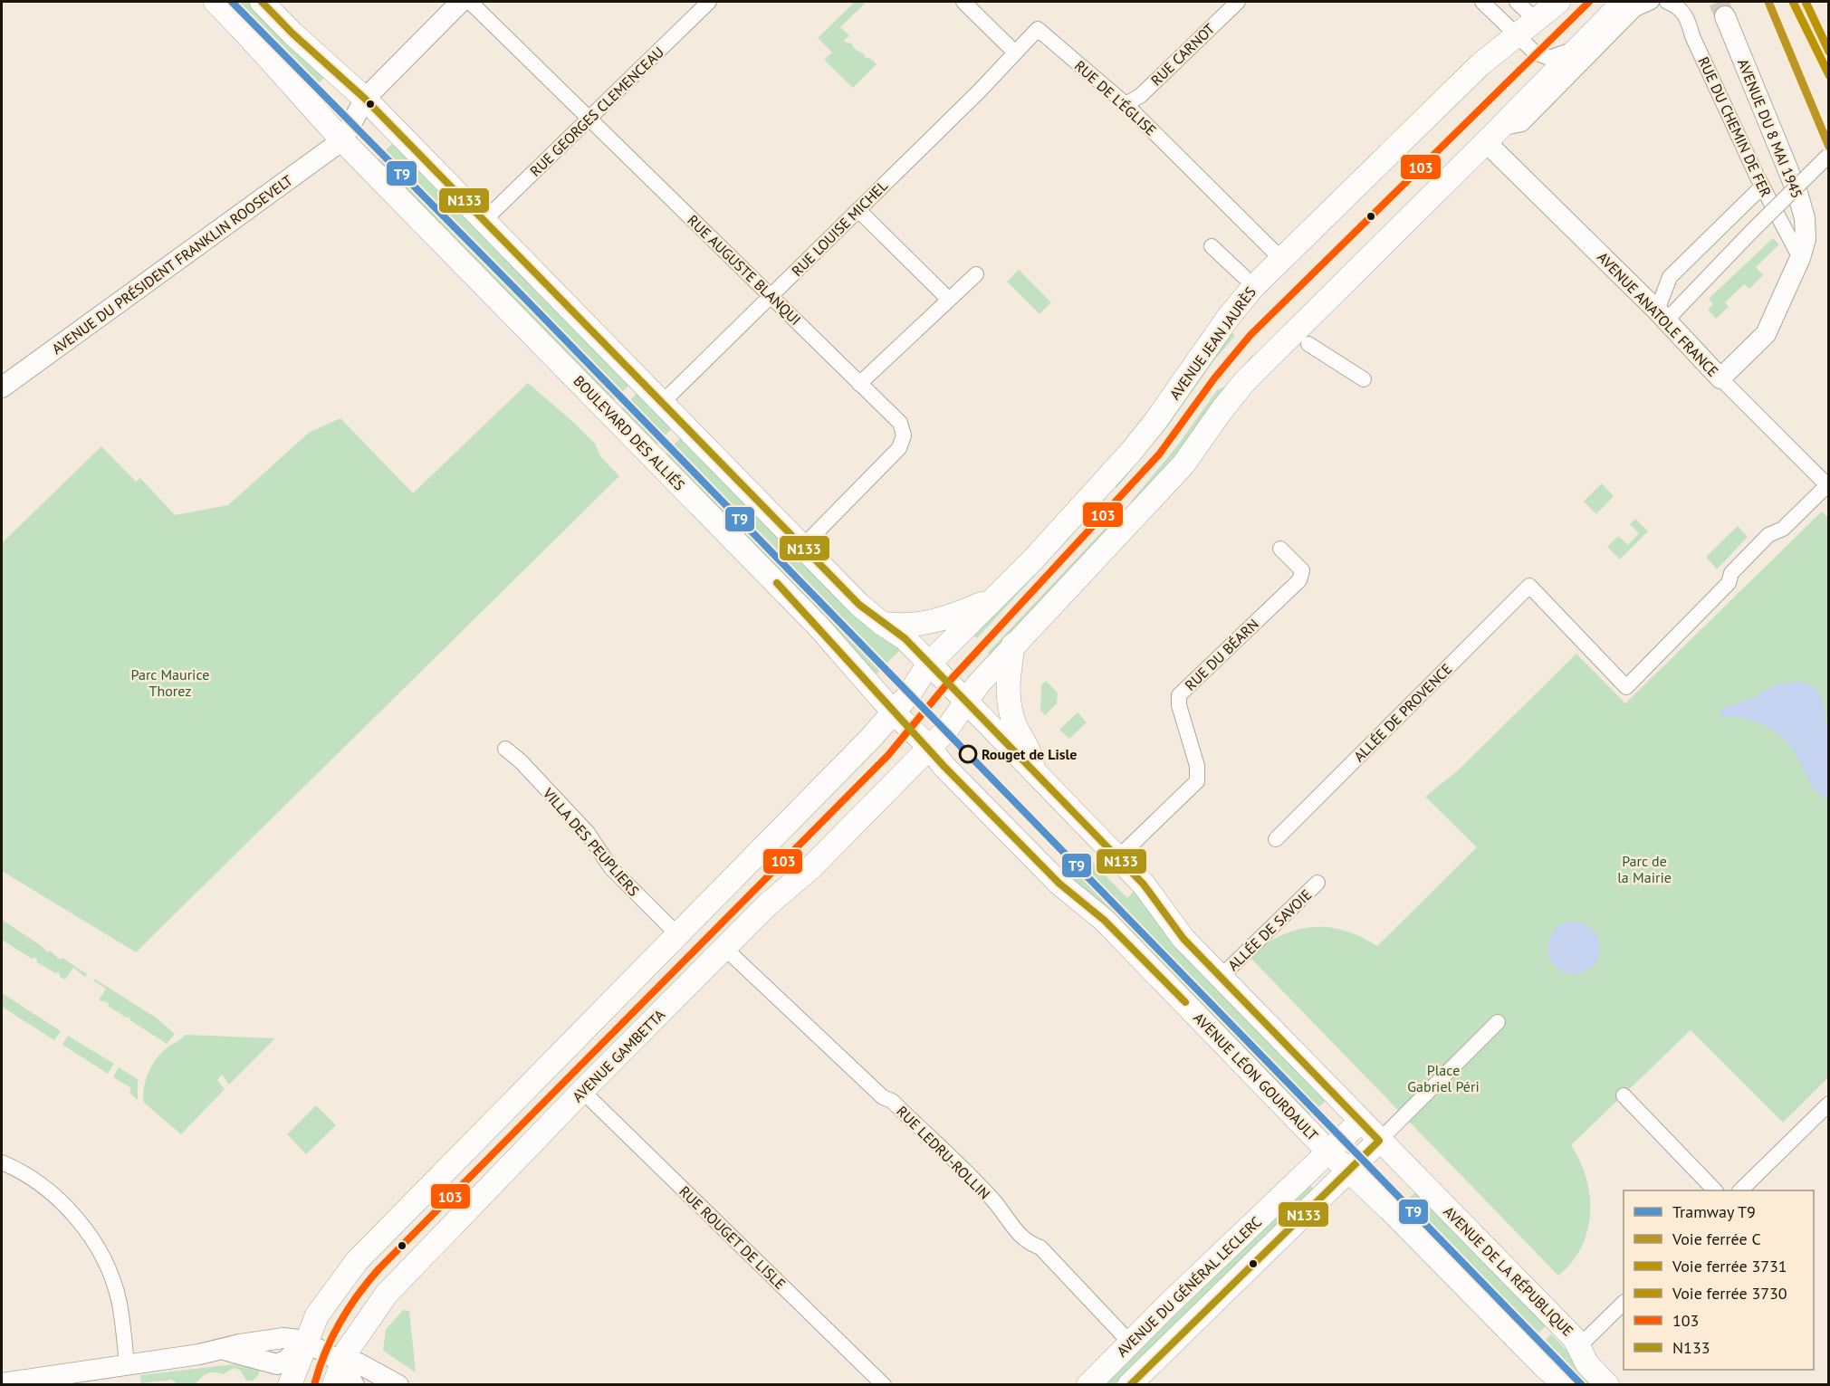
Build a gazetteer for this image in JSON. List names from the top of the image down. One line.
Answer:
{"streets":{"main road":["AVENUE DU 8 MAI 1945","AVENUE DU PRÉSIDENT FRANKLIN ROOSEVELT","AVENUE ANATOLE FRANCE","AVENUE JEAN JAURÈS","BOULEVARD DES ALLIÉS","AVENUE GAMBETTA","AVENUE LÉON GOURDAULT","AVENUE DE LA RÉPUBLIQUE","AVENUE DU GÉNÉRAL LECLERC"],"street":["RUE CARNOT","RUE DE L'ÉGLISE","RUE GEORGES CLEMENCEAU","RUE DU CHEMIN DE FER","RUE LOUISE MICHEL","RUE AUGUSTE BLANQUI","RUE DU BÉARN","ALLÉE DE PROVENCE","VILLA DES PEUPLIERS","ALLÉE DE SAVOIE","RUE LEDRU-ROLLIN","RUE ROUGET DE LISLE"]},"crossings":[["RUE CARNOT","RUE DE L'ÉGLISE"],["RUE DE L'ÉGLISE","RUE LOUISE MICHEL"],["RUE DE L'ÉGLISE","AVENUE JEAN JAURÈS"],["RUE GEORGES CLEMENCEAU","RUE AUGUSTE BLANQUI"],["RUE DU CHEMIN DE FER","AVENUE DU 8 MAI 1945"],["AVENUE DU 8 MAI 1945","AVENUE ANATOLE FRANCE"],["RUE LOUISE MICHEL","RUE AUGUSTE BLANQUI"],["AVENUE DU PRÉSIDENT FRANKLIN ROOSEVELT","BOULEVARD DES ALLIÉS"],["AVENUE ANATOLE FRANCE","ALLÉE DE PROVENCE"],["AVENUE JEAN JAURÈS","BOULEVARD DES ALLIÉS"],["BOULEVARD DES ALLIÉS","AVENUE LÉON GOURDAULT"],["AVENUE GAMBETTA","AVENUE LÉON GOURDAULT"],["AVENUE GAMBETTA","RUE LEDRU-ROLLIN"],["AVENUE GAMBETTA","RUE ROUGET DE LISLE"],["AVENUE LÉON GOURDAULT","AVENUE DU GÉNÉRAL LECLERC"],["RUE LEDRU-ROLLIN","AVENUE DU GÉNÉRAL LECLERC"],["AVENUE DE LA RÉPUBLIQUE","AVENUE DU GÉNÉRAL LECLERC"]],"parks":["Parc Maurice Thorez","Parc de la Mairie","Place Gabriel Péri"],"places":["Rouget de Lisle"],"lines":["tram line T9","rail line C","rail line 3731","rail line 3730","transit line 103","transit line N133"],"legend":["Tramway T9","Voie ferrée C","Voie ferrée 3731","Voie ferrée 3730","103","N133"]}
